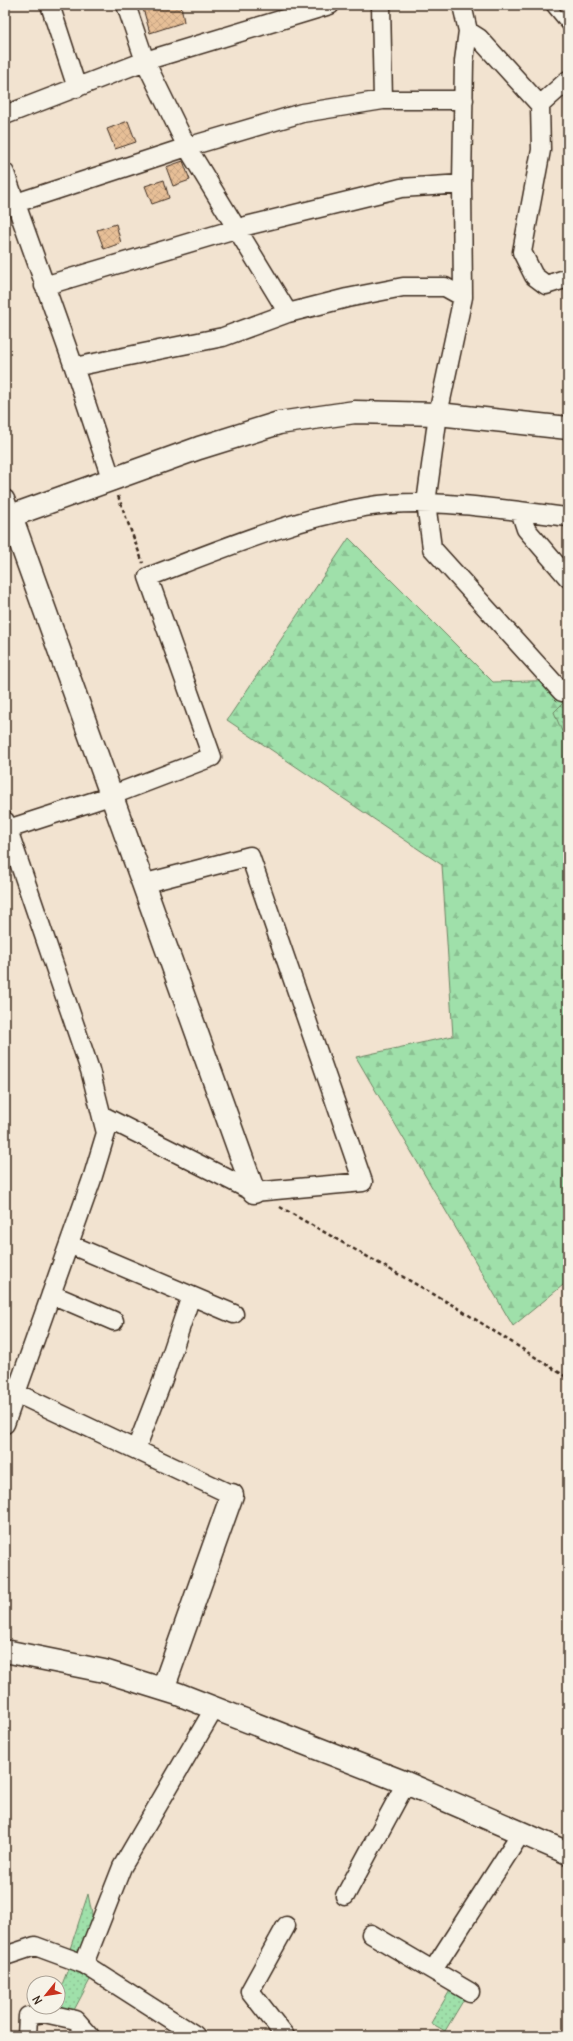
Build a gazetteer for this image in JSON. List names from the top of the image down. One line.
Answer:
{"north":"bottom left"}
